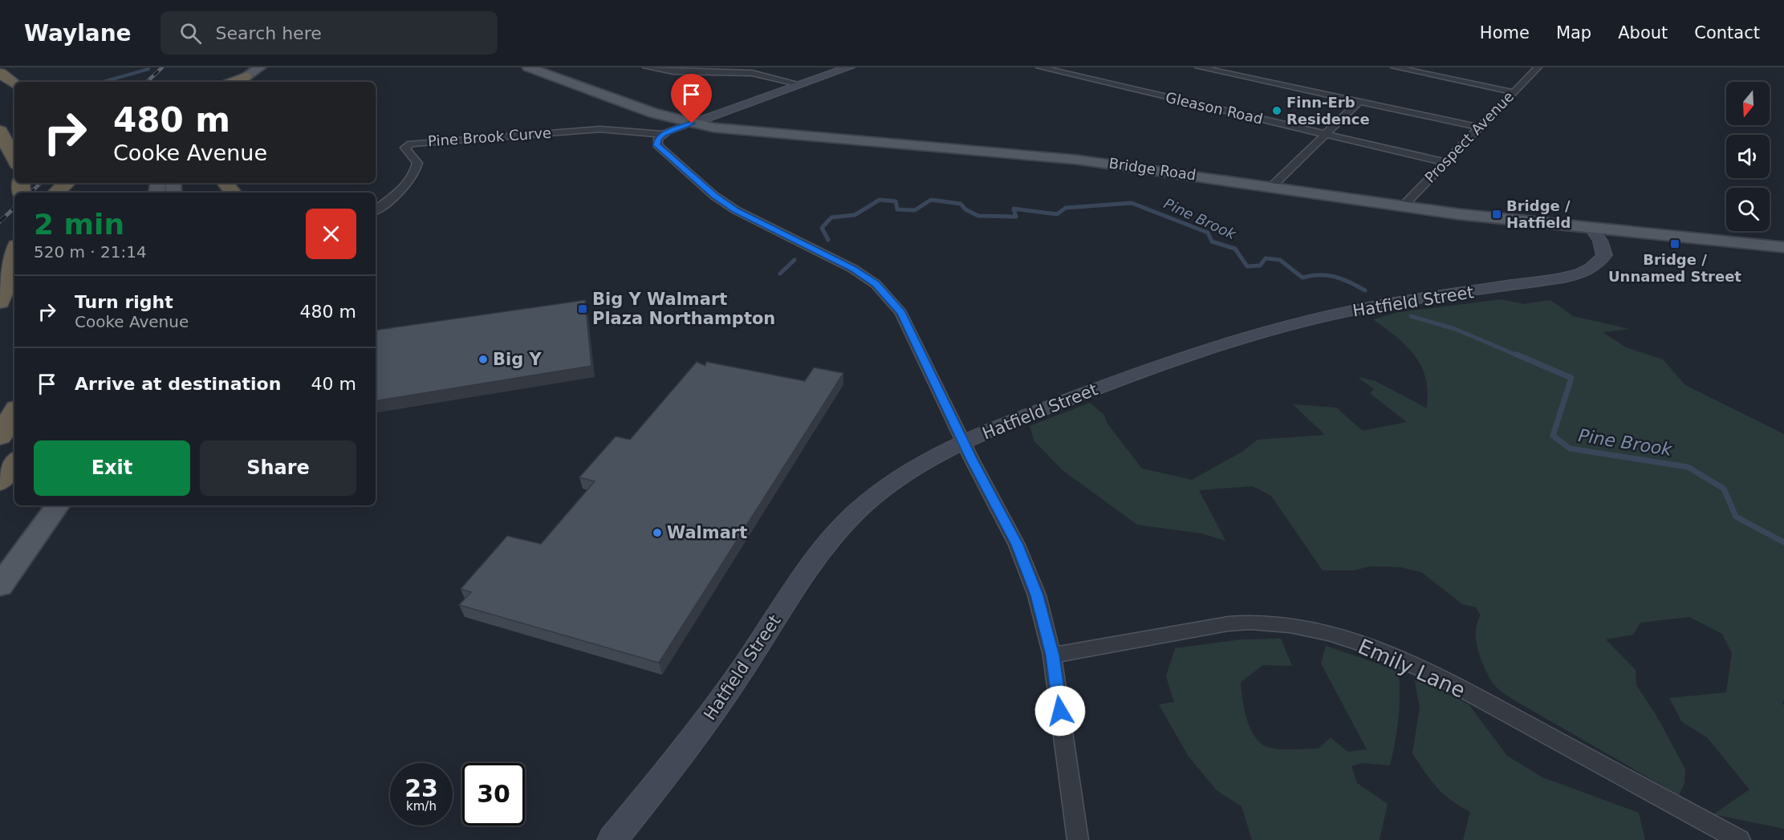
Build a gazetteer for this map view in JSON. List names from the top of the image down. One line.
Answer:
{"streets":{"main road":["Bridge Road"],"street":["Gleason Road","Pine Brook Curve","Prospect Avenue","Hatfield Street","Emily Lane"]},"crossings":[["Gleason Road","Prospect Avenue"],["Prospect Avenue","Bridge Road"],["Bridge Road","Hatfield Street"]],"water":["Pine Brook"],"places":{"other":["Finn-Erb Residence","Big Y","Walmart"],"transit":["Bridge / Hatfield","Bridge / Unnamed Street","Big Y Walmart Plaza Northampton"]},"north":"bottom","page":{"header":"Waylane","search":"Search here","nav":["Home","Map","About","Contact"],"turn":["480 m","Cooke Avenue"],"heading":["2 min","520 m · 21:14"],"list":[{"name":"Turn right","note":"Cooke Avenue","value":"480 m"},{"name":"Arrive at destination","value":"40 m"}],"buttons":["Exit","Share"],"speed":"23 km/h","limit":"30"}}
